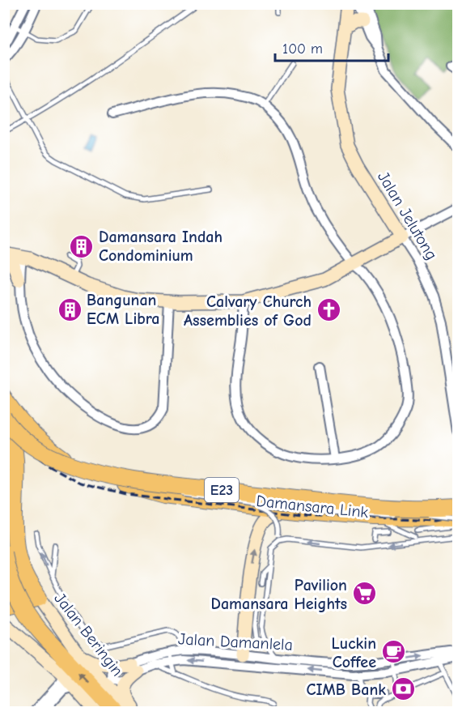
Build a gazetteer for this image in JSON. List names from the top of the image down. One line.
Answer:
{"streets":{"highway":["E23","Damansara Link"],"street":["Jalan Jelutong","Jalan Beringin","Jalan Damanlela"]},"places":{"building":["Damansara Indah Condominium","Bangunan ECM Libra"],"church":["Calvary Church Assemblies of God"],"supermarket":["Pavilion Damansara Heights"],"cafe":["Luckin Coffee"],"bank":["CIMB Bank"]},"scale_bar":"100 m"}
